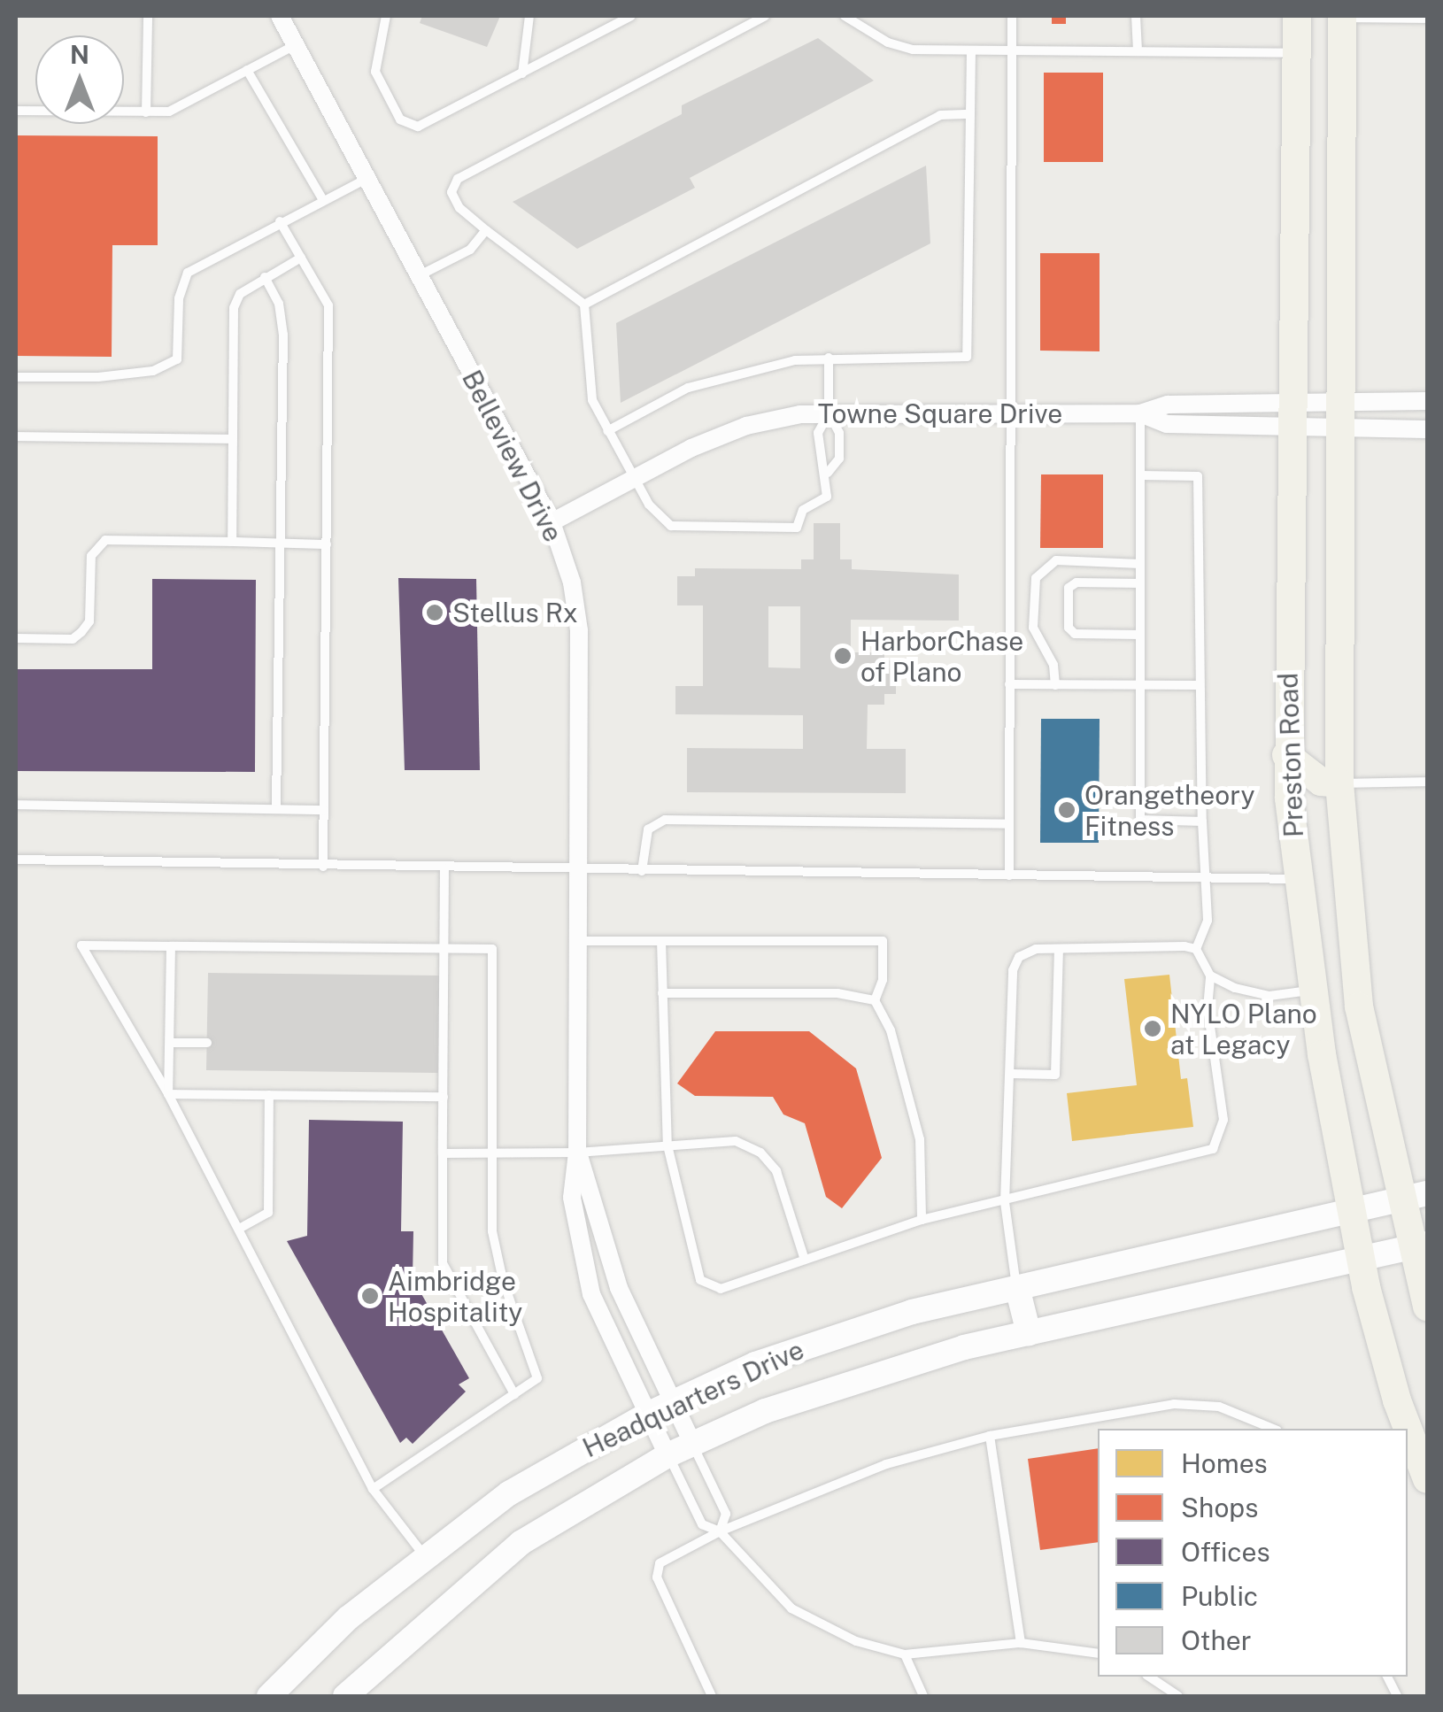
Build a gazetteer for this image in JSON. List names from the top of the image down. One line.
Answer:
{"streets":{"main road":["Preston Road","Headquarters Drive"],"street":["Towne Square Drive","Belleview Drive"]},"crossings":[["Towne Square Drive","Belleview Drive"],["Towne Square Drive","Preston Road"],["Belleview Drive","Headquarters Drive"],["Preston Road","Headquarters Drive"]],"places":["Stellus Rx","HarborChase of Plano","Orangetheory Fitness","NYLO Plano at Legacy","Aimbridge Hospitality"],"legend":["Homes","Shops","Offices","Public","Other"],"north":"top"}
